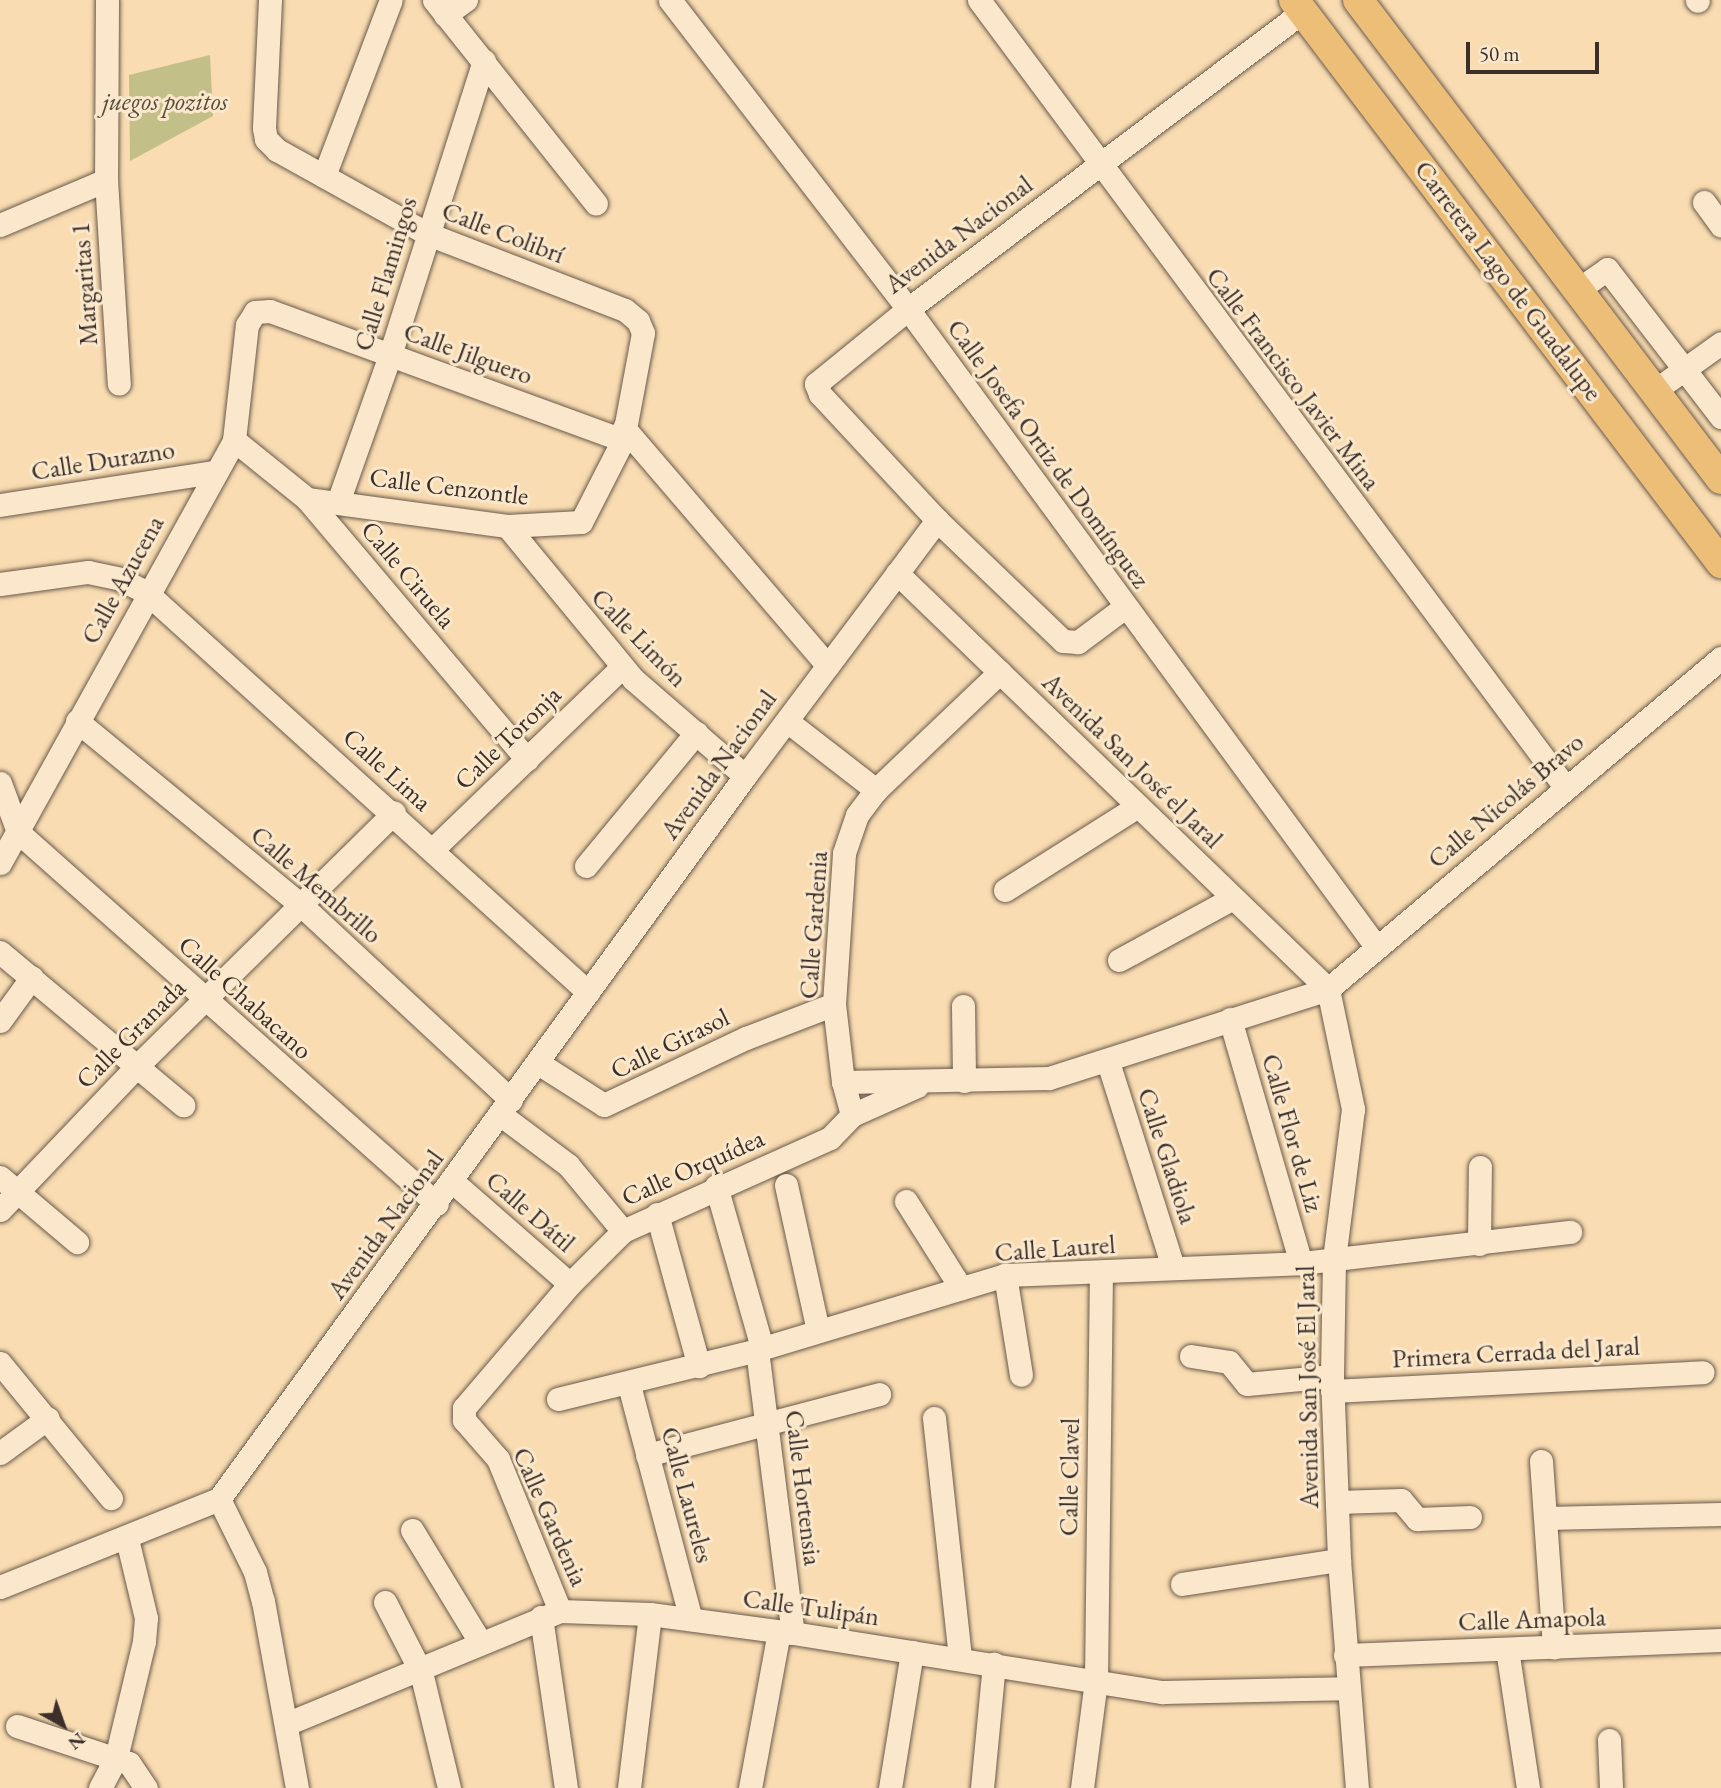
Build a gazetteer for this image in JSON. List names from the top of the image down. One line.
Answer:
{"streets":{"main road":["Carretera Lago de Guadalupe"],"street":["Calle Colibrí","Avenida Nacional","Calle Flamingos","Margaritas 1","Calle Jilguero","Calle Francisco Javier Mina","Calle Josefa Ortiz de Domínguez","Calle Durazno","Calle Cenzontle","Calle Ciruela","Calle Azucena","Calle Limón","Calle Toronja","Avenida San José el Jaral","Calle Lima","Calle Nicolás Bravo","Calle Membrillo","Calle Gardenia","Calle Chabacano","Calle Granada","Calle Girasol","Calle Flor de Liz","Calle Gladiola","Calle Orquídea","Calle Dátil","Calle Laurel","Primera Cerrada del Jaral","Avenida San José El Jaral","Calle Clavel","Calle Hortensia","Calle Laureles","Calle Tulipán","Calle Amapola"]},"crossings":[["Calle Colibrí","Calle Flamingos"],["Calle Colibrí","Calle Cenzontle"],["Avenida Nacional","Carretera Lago de Guadalupe"],["Avenida Nacional","Calle Jilguero"],["Avenida Nacional","Calle Francisco Javier Mina"],["Avenida Nacional","Calle Josefa Ortiz de Domínguez"],["Avenida Nacional","Calle Limón"],["Avenida Nacional","Avenida San José el Jaral"],["Avenida Nacional","Calle Lima"],["Avenida Nacional","Calle Membrillo"],["Avenida Nacional","Calle Chabacano"],["Avenida Nacional","Calle Girasol"],["Avenida Nacional","Calle Dátil"],["Calle Flamingos","Calle Jilguero"],["Calle Flamingos","Calle Cenzontle"],["Calle Jilguero","Calle Cenzontle"],["Calle Jilguero","Calle Azucena"],["Calle Francisco Javier Mina","Calle Nicolás Bravo"],["Calle Josefa Ortiz de Domínguez","Calle Nicolás Bravo"],["Calle Durazno","Calle Azucena"],["Calle Cenzontle","Calle Ciruela"],["Calle Cenzontle","Calle Limón"],["Calle Ciruela","Calle Azucena"],["Calle Ciruela","Calle Toronja"],["Calle Azucena","Calle Lima"],["Calle Azucena","Calle Membrillo"],["Calle Azucena","Calle Chabacano"],["Calle Limón","Calle Toronja"],["Calle Toronja","Calle Lima"],["Avenida San José el Jaral","Calle Nicolás Bravo"],["Avenida San José el Jaral","Calle Gardenia"],["Avenida San José el Jaral","Calle Orquídea"],["Avenida San José el Jaral","Avenida San José El Jaral"],["Calle Lima","Calle Granada"],["Calle Nicolás Bravo","Calle Orquídea"],["Calle Nicolás Bravo","Avenida San José El Jaral"],["Calle Membrillo","Calle Granada"],["Calle Membrillo","Calle Orquídea"],["Calle Gardenia","Calle Girasol"],["Calle Gardenia","Calle Orquídea"],["Calle Gardenia","Calle Tulipán"],["Calle Chabacano","Calle Granada"],["Calle Flor de Liz","Calle Orquídea"],["Calle Flor de Liz","Calle Laurel"],["Calle Gladiola","Calle Orquídea"],["Calle Gladiola","Calle Laurel"],["Calle Orquídea","Calle Dátil"],["Calle Orquídea","Avenida San José El Jaral"],["Calle Orquídea","Calle Hortensia"],["Calle Laurel","Avenida San José El Jaral"],["Calle Laurel","Calle Clavel"],["Calle Laurel","Calle Hortensia"],["Calle Laurel","Calle Laureles"],["Primera Cerrada del Jaral","Avenida San José El Jaral"],["Avenida San José El Jaral","Calle Tulipán"],["Avenida San José El Jaral","Calle Amapola"],["Calle Clavel","Calle Tulipán"],["Calle Hortensia","Calle Tulipán"],["Calle Laureles","Calle Tulipán"]],"parks":["juegos pozitos"],"scale_bar":"50 m","north":"bottom right"}
